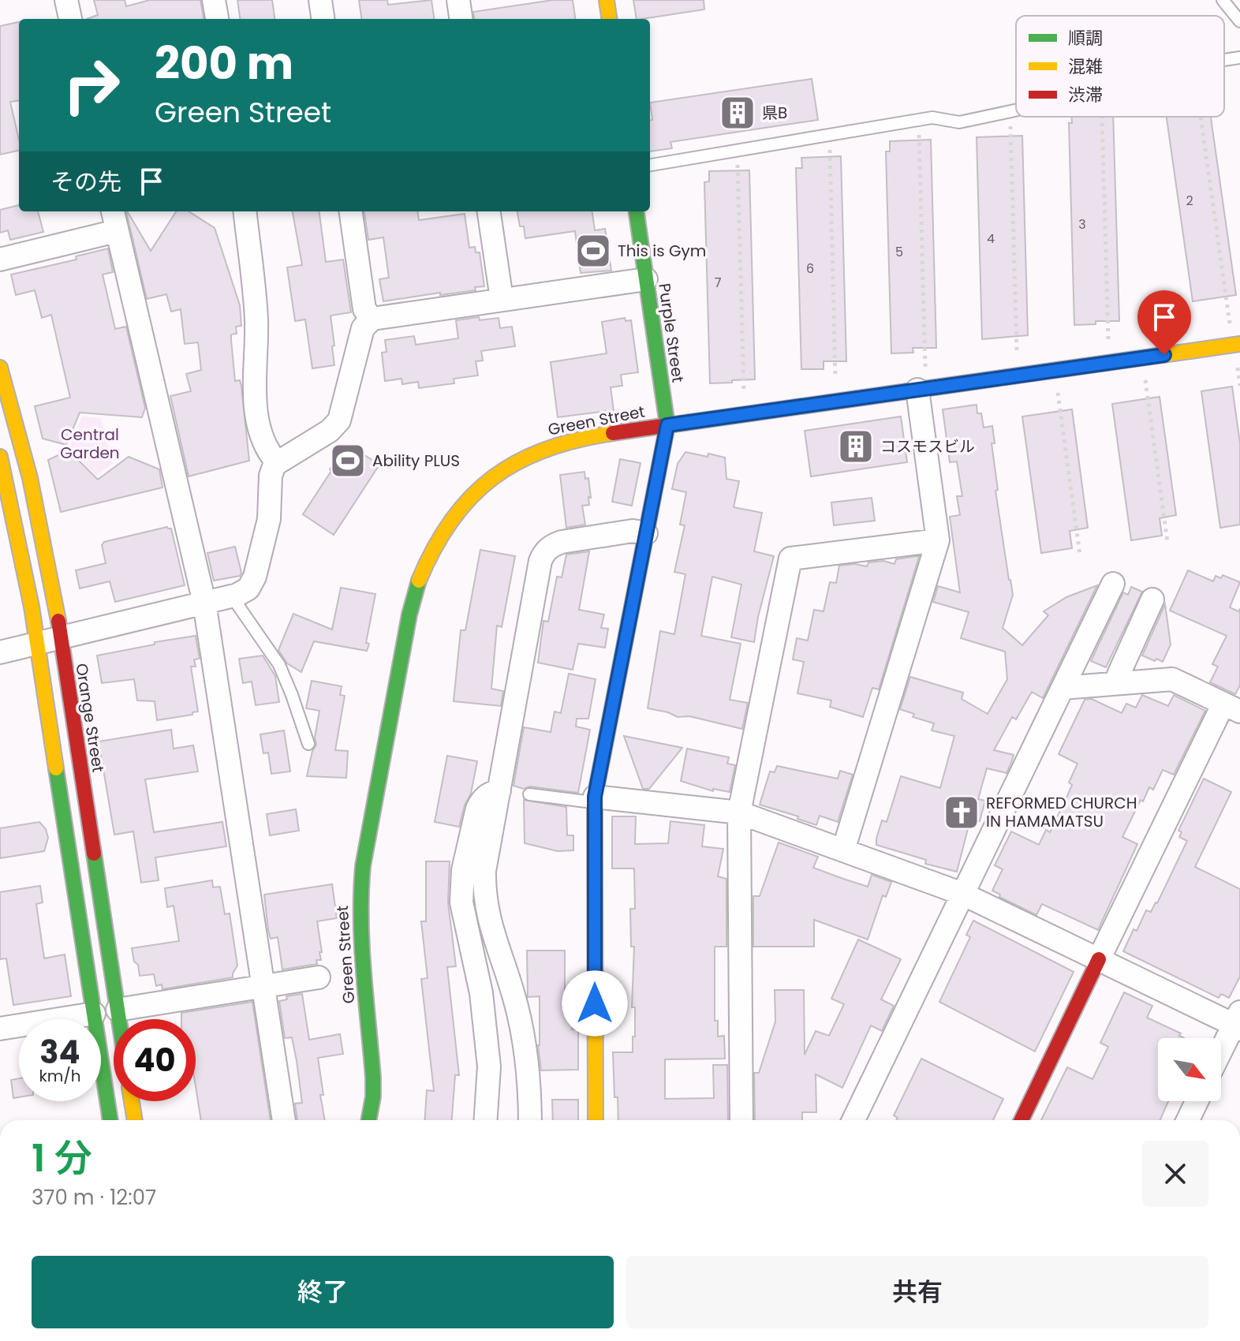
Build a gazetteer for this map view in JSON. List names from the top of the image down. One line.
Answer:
{"streets":{"street":["Purple Street","Green Street","Orange Street"]},"crossings":[["Purple Street","Green Street"]],"parks":["Central Garden"],"places":{"building":["県B","コスモスビル"],"sports":["This is Gym","Ability PLUS"],"church":["REFORMED CHURCH IN HAMAMATSU"]},"house_numbers":["2","3","4","5","6","7"],"legend":["順調","混雑","渋滞"],"north":"bottom right","page":{"turn":["200 m","Green Street"],"then":"その先","speed":"34 km/h","limit":"40","heading":["1 分","370 m · 12:07"],"buttons":["終了","共有"]}}
